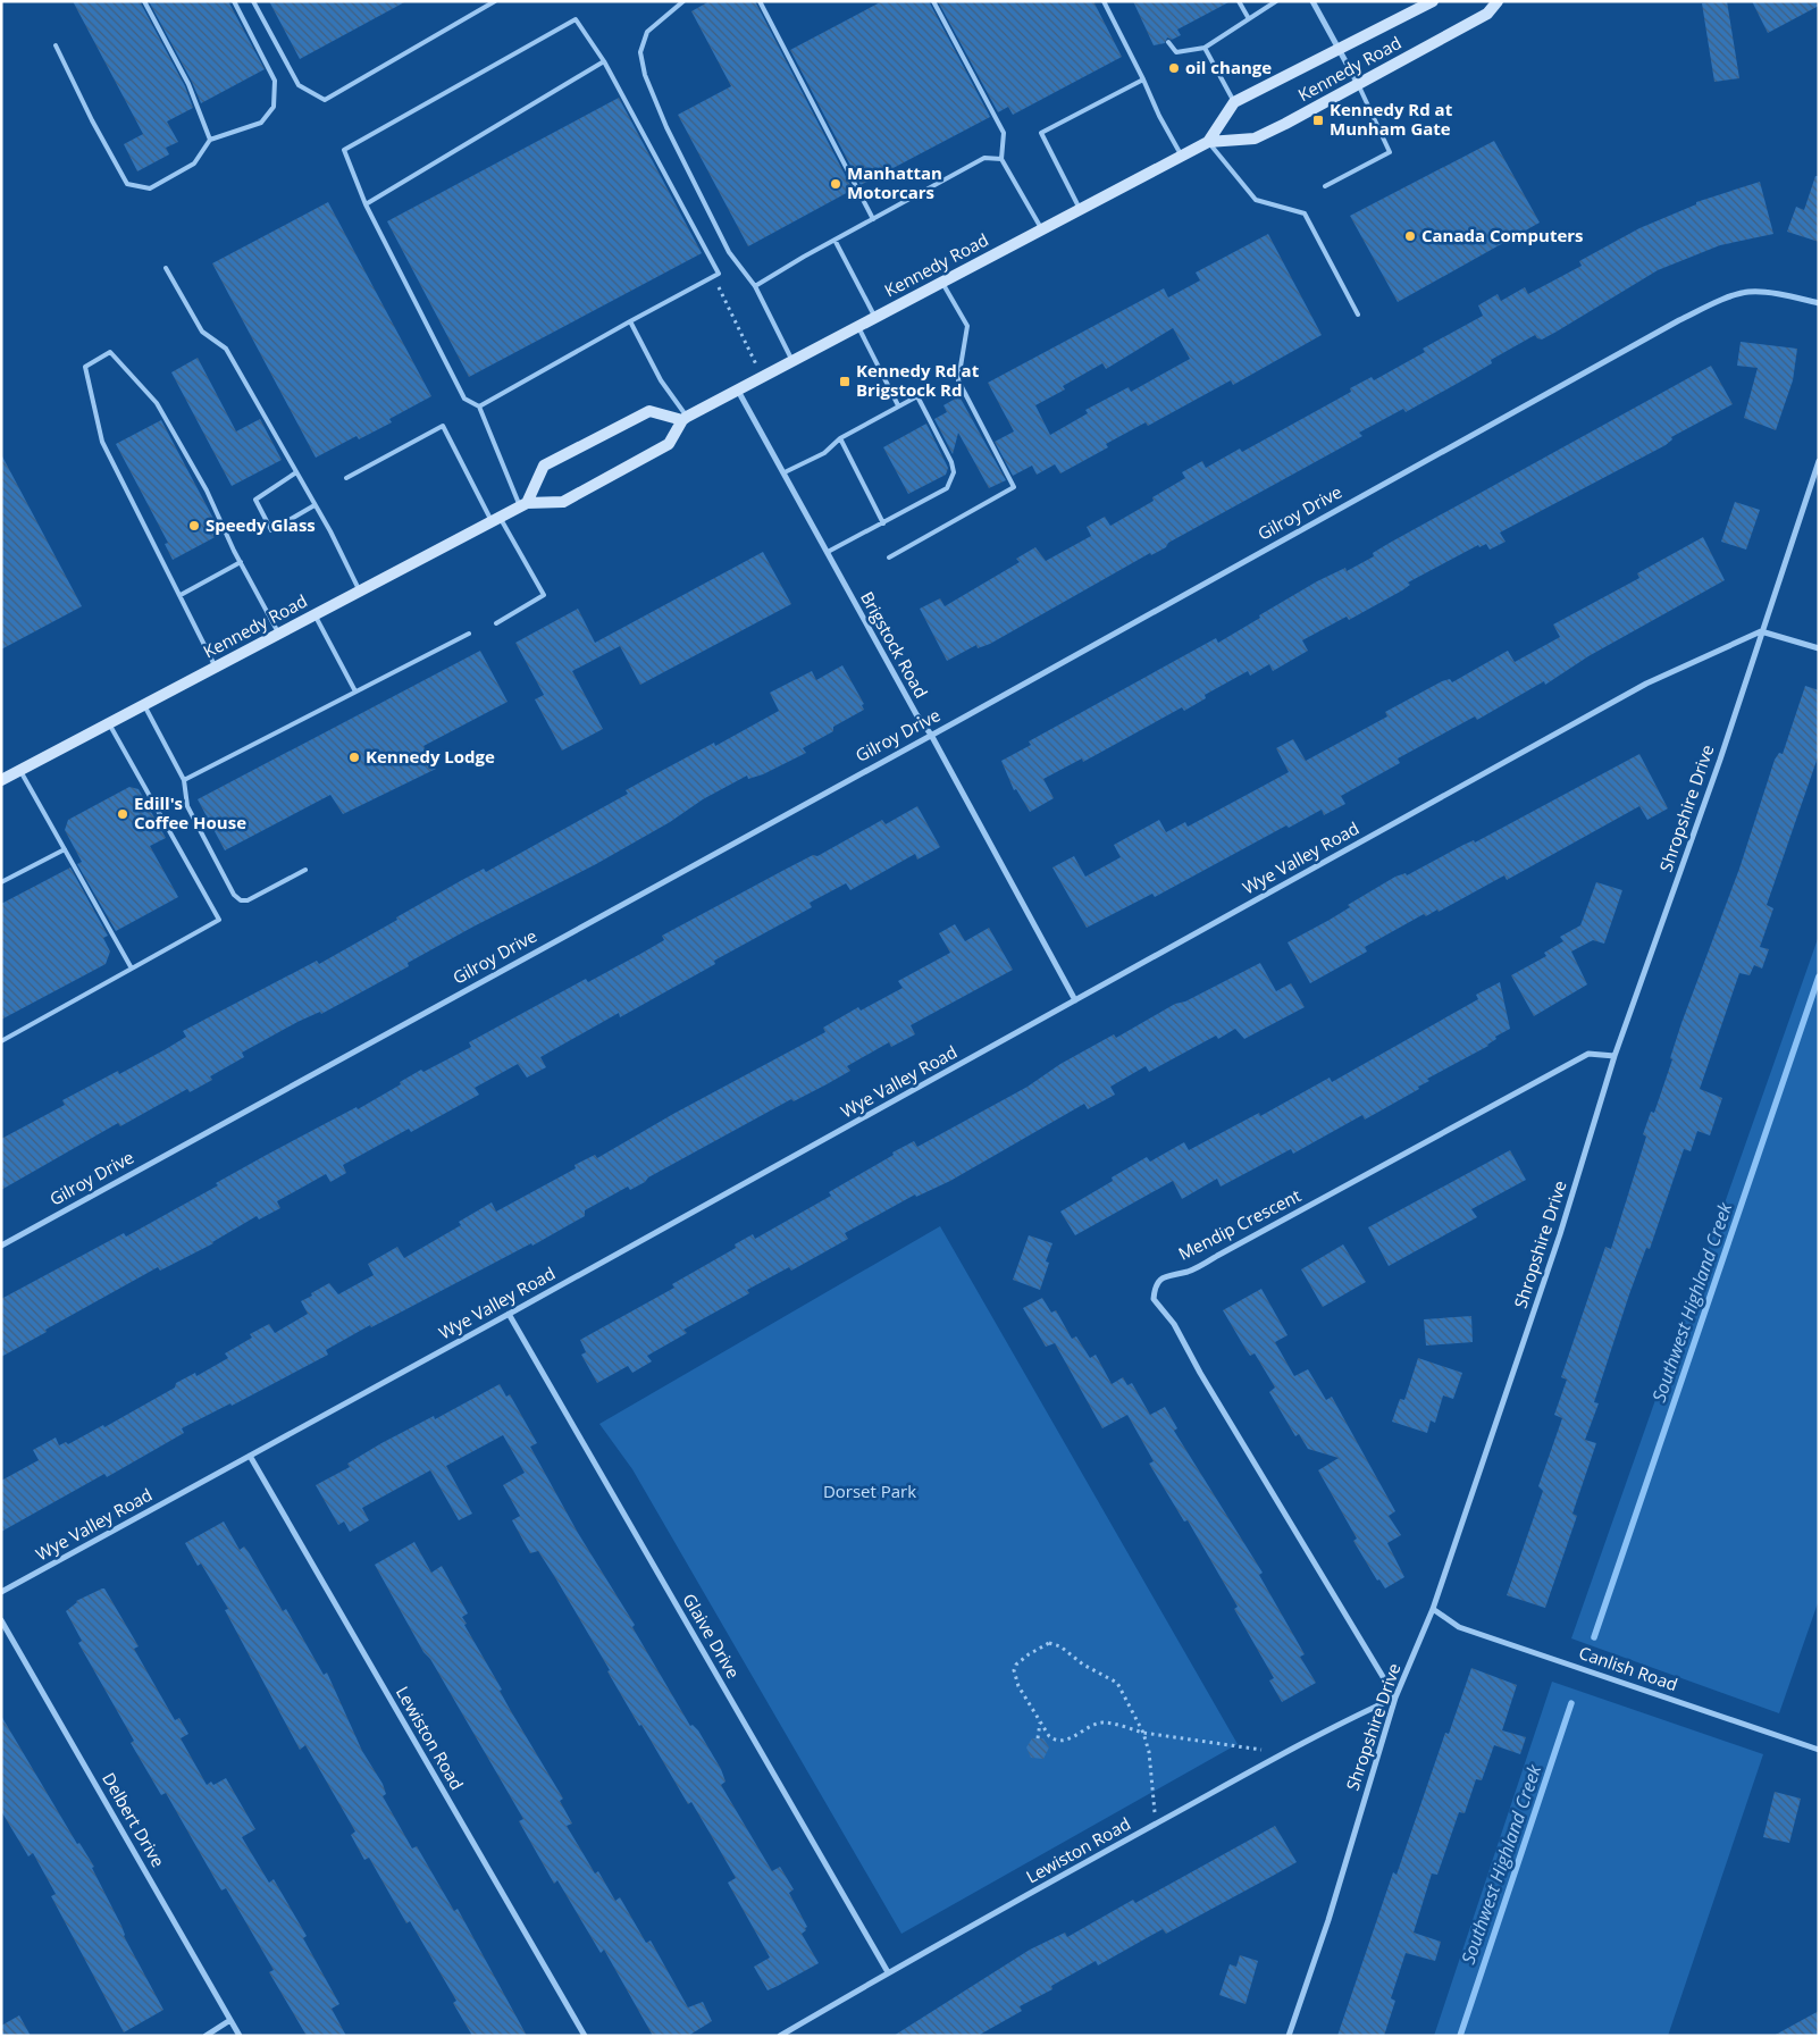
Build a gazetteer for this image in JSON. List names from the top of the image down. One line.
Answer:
{"streets":{"main road":["Kennedy Road"],"street":["Gilroy Drive","Brigstock Road","Shropshire Drive","Wye Valley Road","Mendip Crescent","Glaive Drive","Canlish Road","Lewiston Road","Delbert Drive"]},"crossings":[["Kennedy Road","Brigstock Road"],["Gilroy Drive","Brigstock Road"],["Brigstock Road","Wye Valley Road"],["Shropshire Drive","Wye Valley Road"],["Shropshire Drive","Mendip Crescent"],["Shropshire Drive","Canlish Road"],["Shropshire Drive","Lewiston Road"],["Wye Valley Road","Glaive Drive"],["Wye Valley Road","Lewiston Road"],["Mendip Crescent","Lewiston Road"],["Glaive Drive","Lewiston Road"]],"water":["Southwest Highland Creek"],"parks":["Dorset Park"],"places":{"other":["oil change","Manhattan Motorcars","Canada Computers","Speedy Glass","Kennedy Lodge","Edill's Coffee House"],"transit":["Kennedy Rd at Munham Gate","Kennedy Rd at Brigstock Rd"]}}
